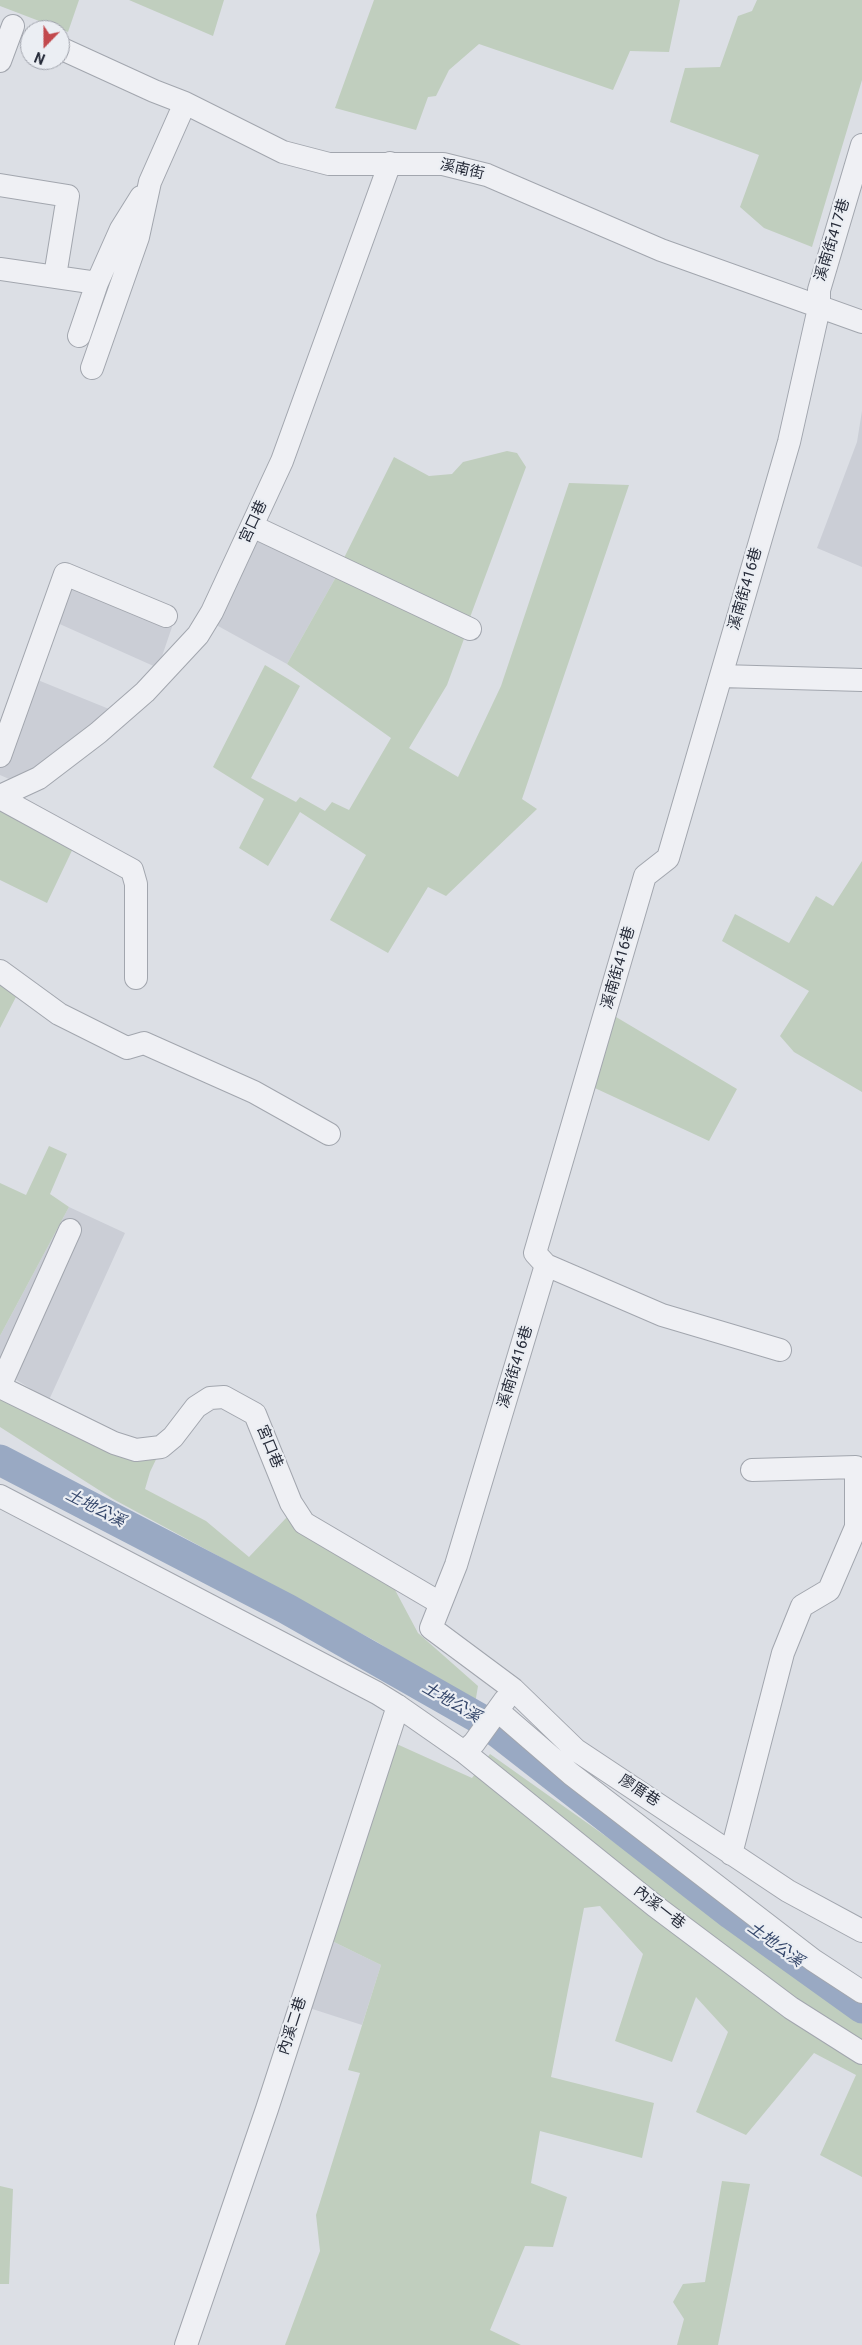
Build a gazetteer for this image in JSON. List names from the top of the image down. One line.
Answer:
{"streets":{"street":["溪南街","溪南街417巷","宮口巷","溪南街416巷","廖厝巷","內溪一巷","內溪二巷"]},"crossings":[["溪南街","溪南街417巷"],["溪南街","宮口巷"],["溪南街","溪南街416巷"],["溪南街417巷","溪南街416巷"],["宮口巷","溪南街416巷"],["溪南街416巷","廖厝巷"],["內溪一巷","內溪二巷"]],"water":["土地公溪"],"north":"bottom"}
